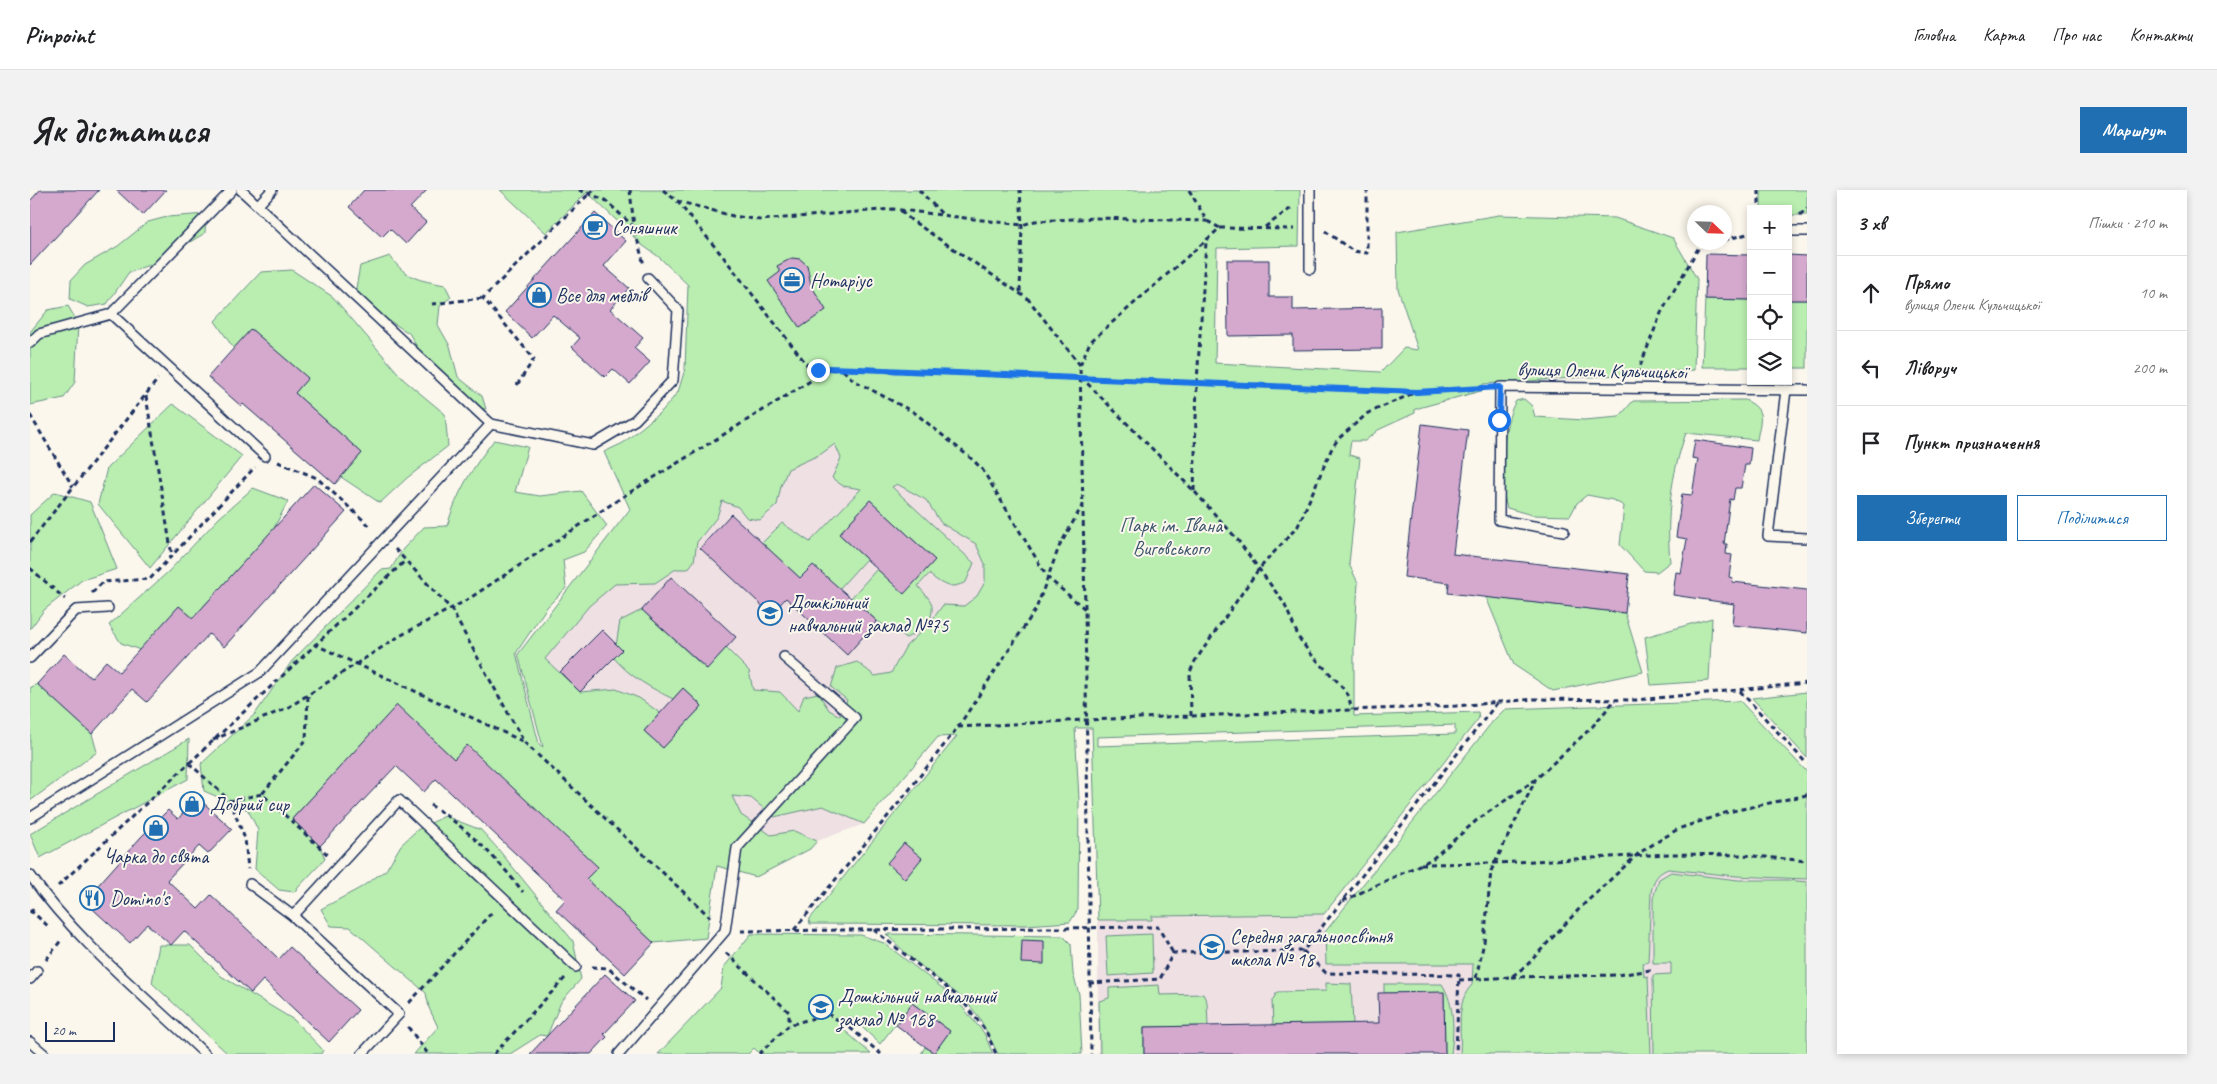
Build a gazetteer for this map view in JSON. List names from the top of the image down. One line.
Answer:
{"streets":{"lane":["вулиця Олени Кульчицької"]},"parks":["Парк ім. Івана Виговського"],"places":{"cafe":["Соняшник"],"office":["Нотаріус"],"shop":["Все для меблів","Добрий сир","Чарка до свята"],"school or university":["Дошкільний навчальний заклад №75","Середня загальноосвітня школа № 18","Дошкільний навчальний заклад № 168"],"restaurant":["Domino's"]},"scale_bar":"20 m","north":"bottom right","page":{"header":"Pinpoint","nav":["Головна","Карта","Про нас","Контакти"],"buttons":["Маршрут",["Зберегти","Поділитися"]],"title":"Як дістатися","heading":["3 хв","Пішки · 210 m"],"map_buttons":["+","−"],"list":[["Прямо","вулиця Олени Кульчицької","10 m"],["Ліворуч","200 m"],"Пункт призначення"],"scale":"20 m"}}
